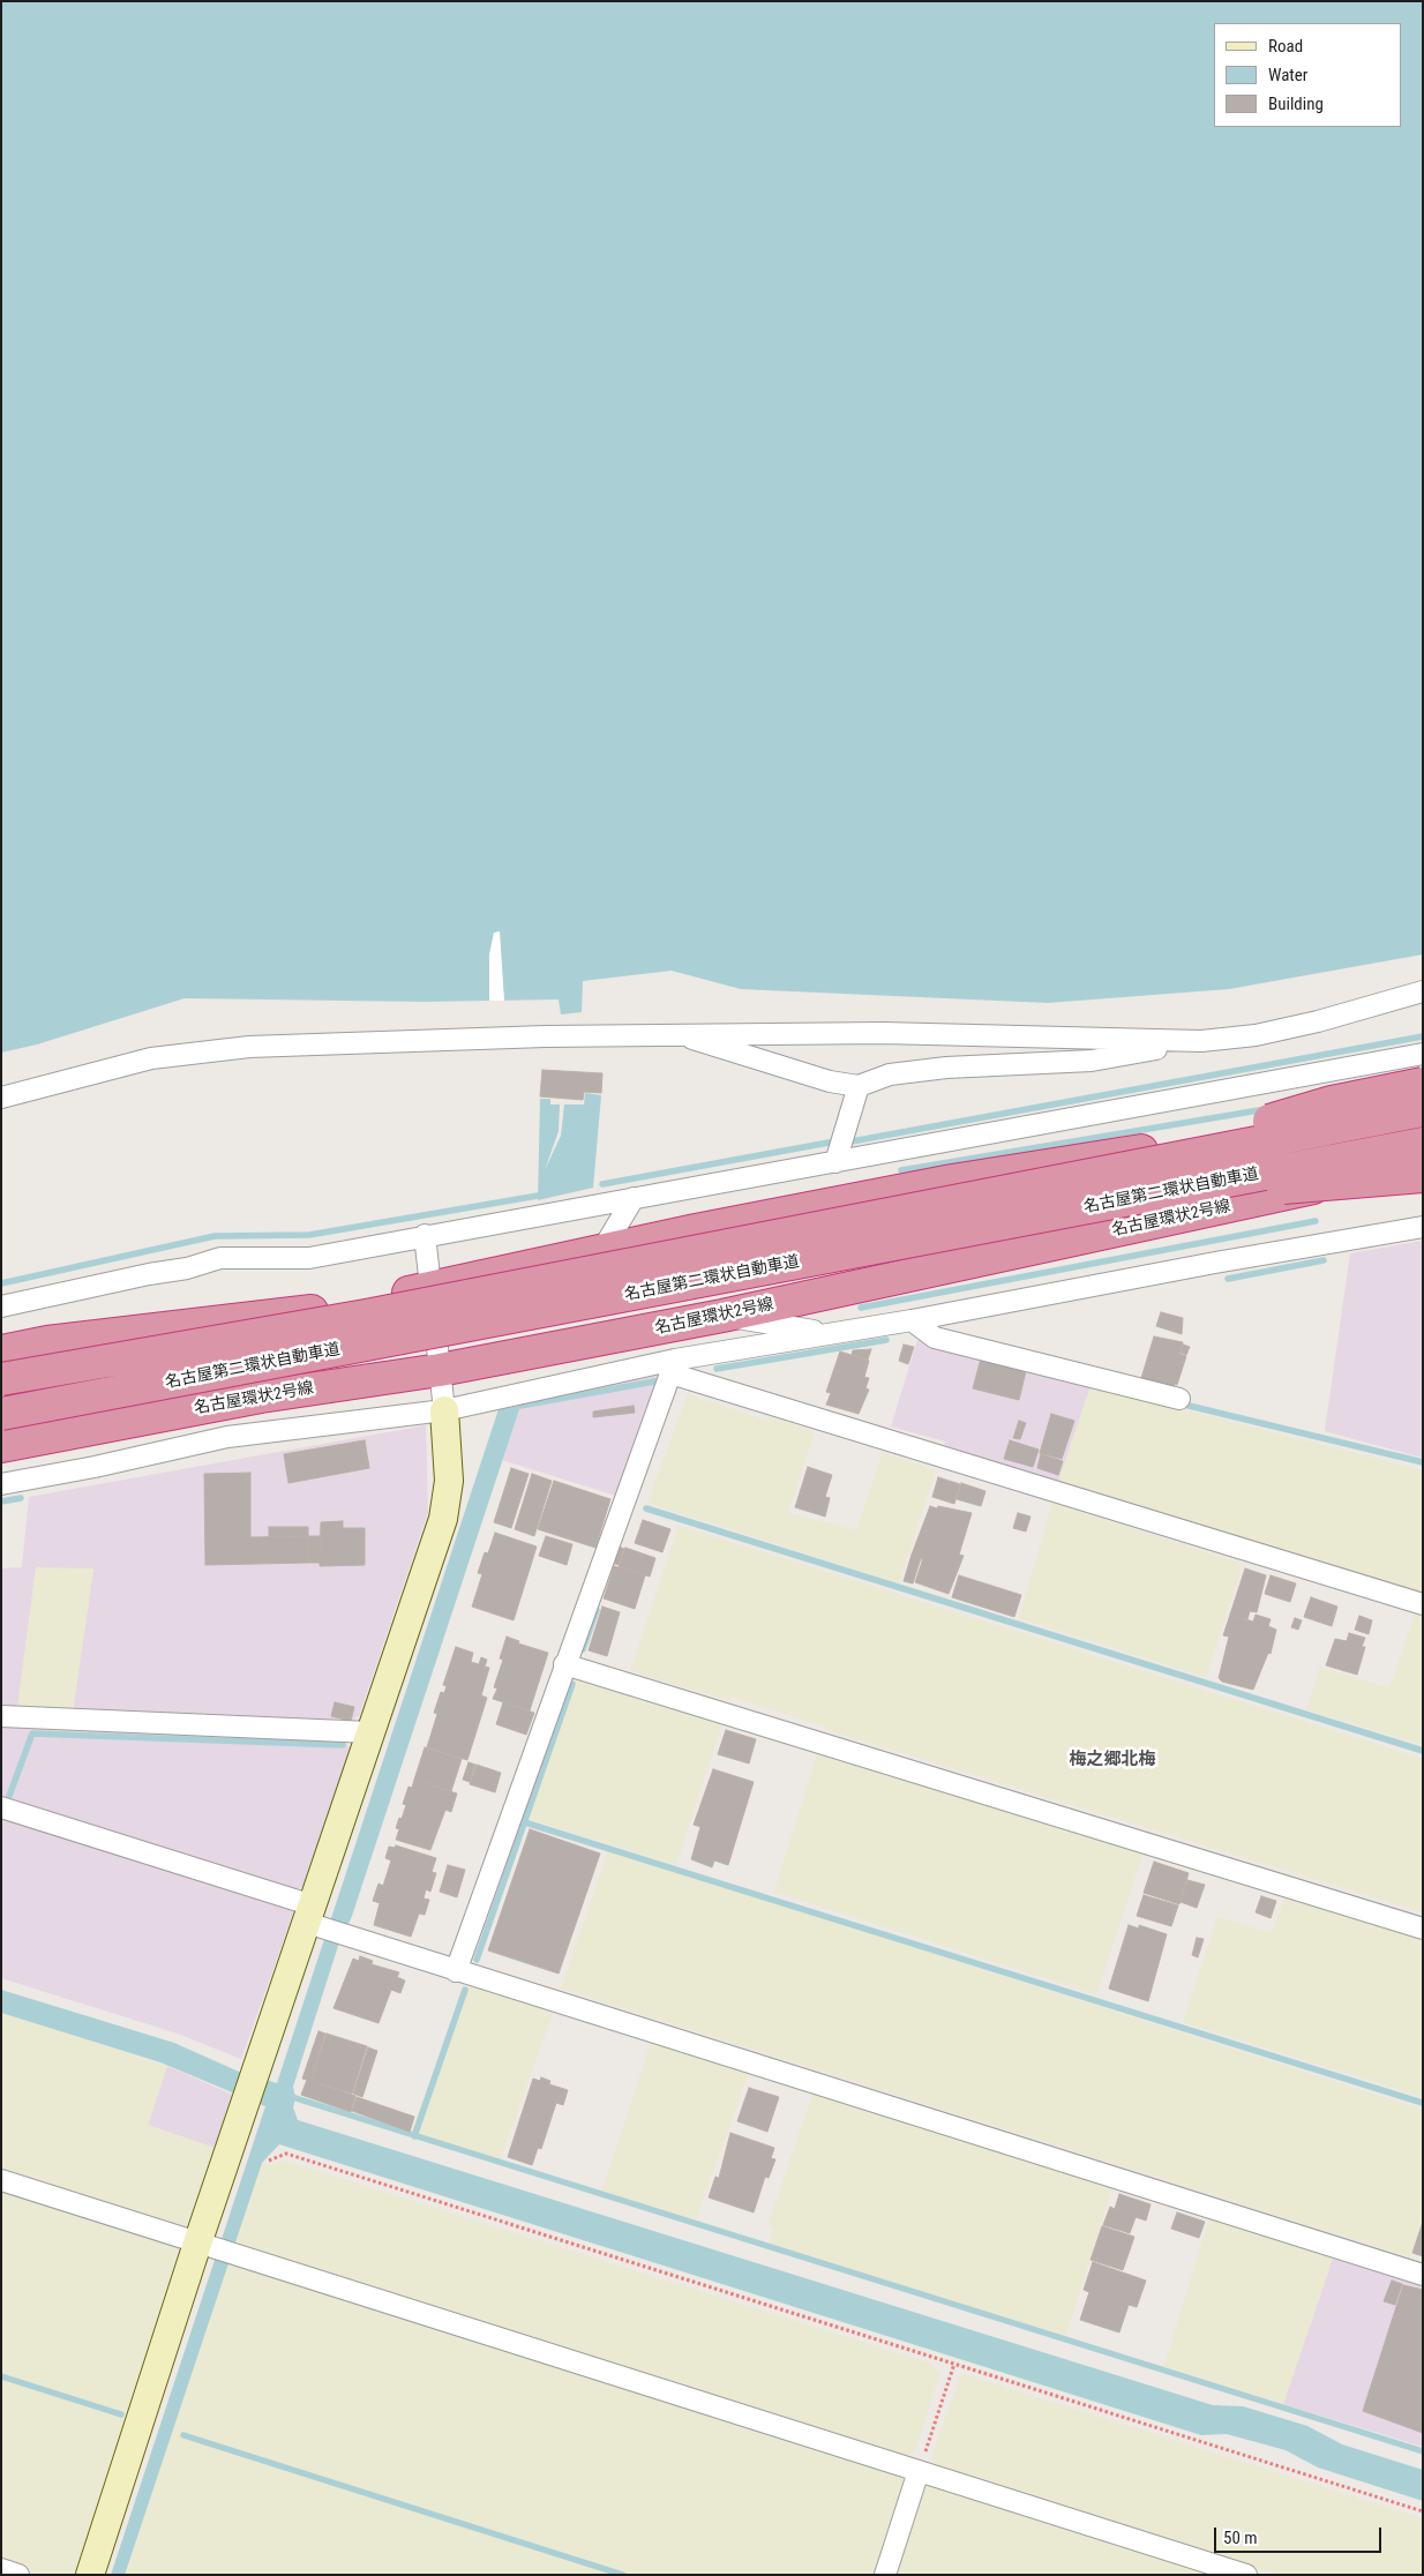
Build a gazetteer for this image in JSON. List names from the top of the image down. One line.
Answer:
{"streets":{"highway":["名古屋第二環状自動車道","名古屋環状2号線"]},"districts":["梅之郷北梅"],"legend":["Road","Water","Building"],"scale_bar":"50 m"}
